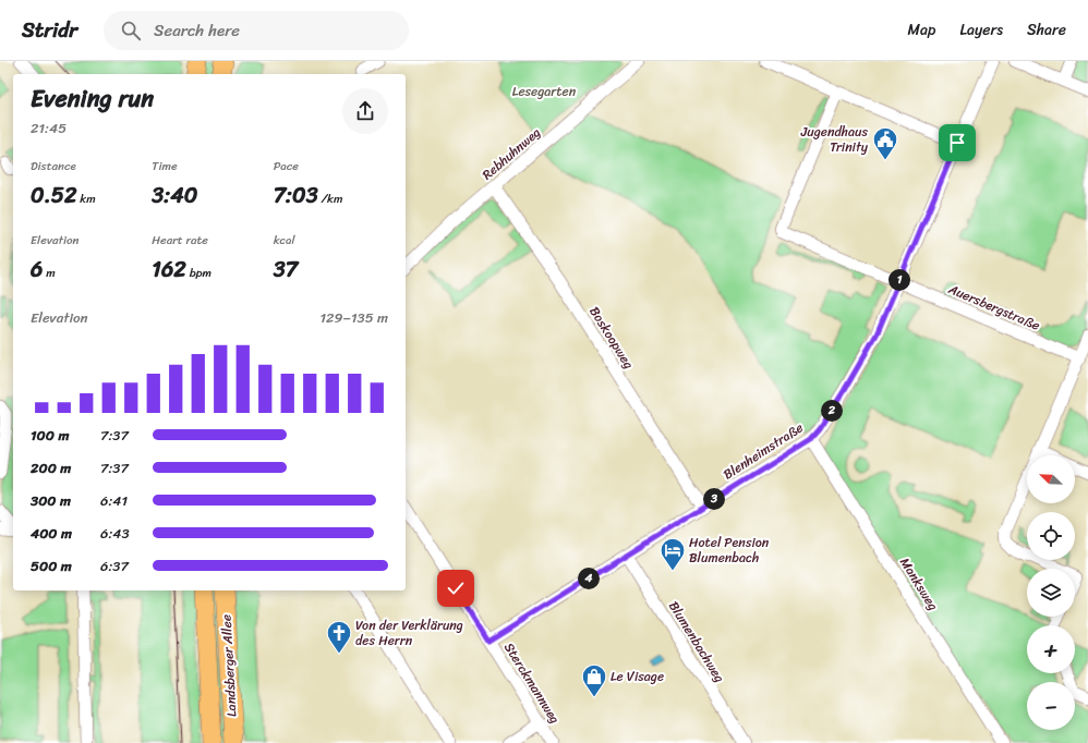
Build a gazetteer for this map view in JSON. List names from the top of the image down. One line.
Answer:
{"streets":{"main road":["Landsberger Allee"],"street":["Rebhuhnweg","Auersbergstraße","Boskoopweg","Blenheimstraße","Manksweg","Blumenbachweg","Sterckmannweg"]},"crossings":[["Rebhuhnweg","Boskoopweg"],["Auersbergstraße","Blenheimstraße"],["Boskoopweg","Blenheimstraße"],["Blenheimstraße","Manksweg"],["Blenheimstraße","Blumenbachweg"],["Blenheimstraße","Sterckmannweg"]],"parks":["Lesegarten"],"places":{"public building":["Jugendhaus Trinity"],"hotel":["Hotel Pension Blumenbach"],"church":["Von der Verklärung des Herrn"],"shop":["Le Visage"]},"north":"top left","page":{"header":"Stridr","search":"Search here","nav":["Map","Layers","Share"],"heading":["Evening run","21:45"],"stats":[["Distance","0.52 km"],["Time","3:40"],["Pace","7:03 /km"],["Elevation","6 m"],["Heart rate","162 bpm"],["kcal","37"]],"pins":["1","2","3","4"],"chart":["Elevation","129–135 m"],"list":[{"name":"100 m","note":"7:37"},{"name":"200 m","note":"7:37"},{"name":"300 m","note":"6:41"},{"name":"400 m","note":"6:43"},{"name":"500 m","note":"6:37"}],"map_buttons":["+","−"]}}
